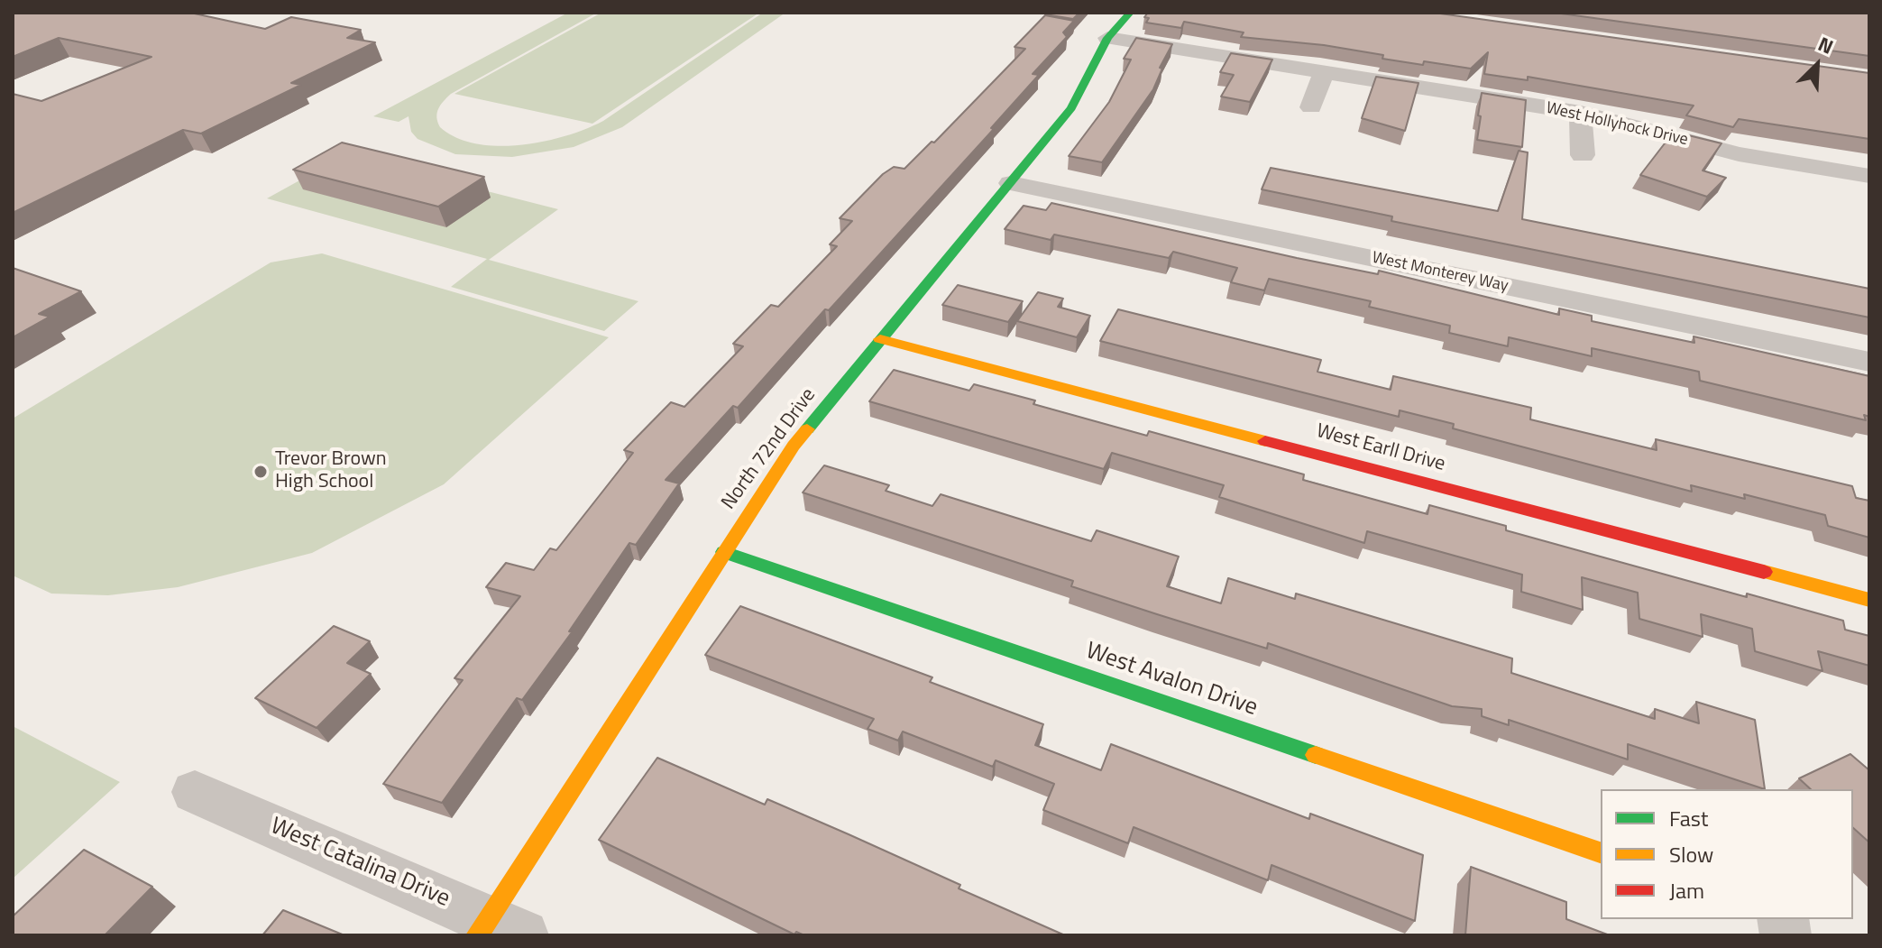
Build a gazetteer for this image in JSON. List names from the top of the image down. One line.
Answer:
{"streets":{"street":["West Hollyhock Drive","West Monterey Way","West Earll Drive","North 72nd Drive","West Avalon Drive","West Catalina Drive"]},"crossings":[["West Hollyhock Drive","North 72nd Drive"],["West Monterey Way","North 72nd Drive"],["West Earll Drive","North 72nd Drive"],["North 72nd Drive","West Avalon Drive"],["North 72nd Drive","West Catalina Drive"]],"places":["Trevor Brown High School"],"legend":["Fast","Slow","Jam"],"north":"top right"}
